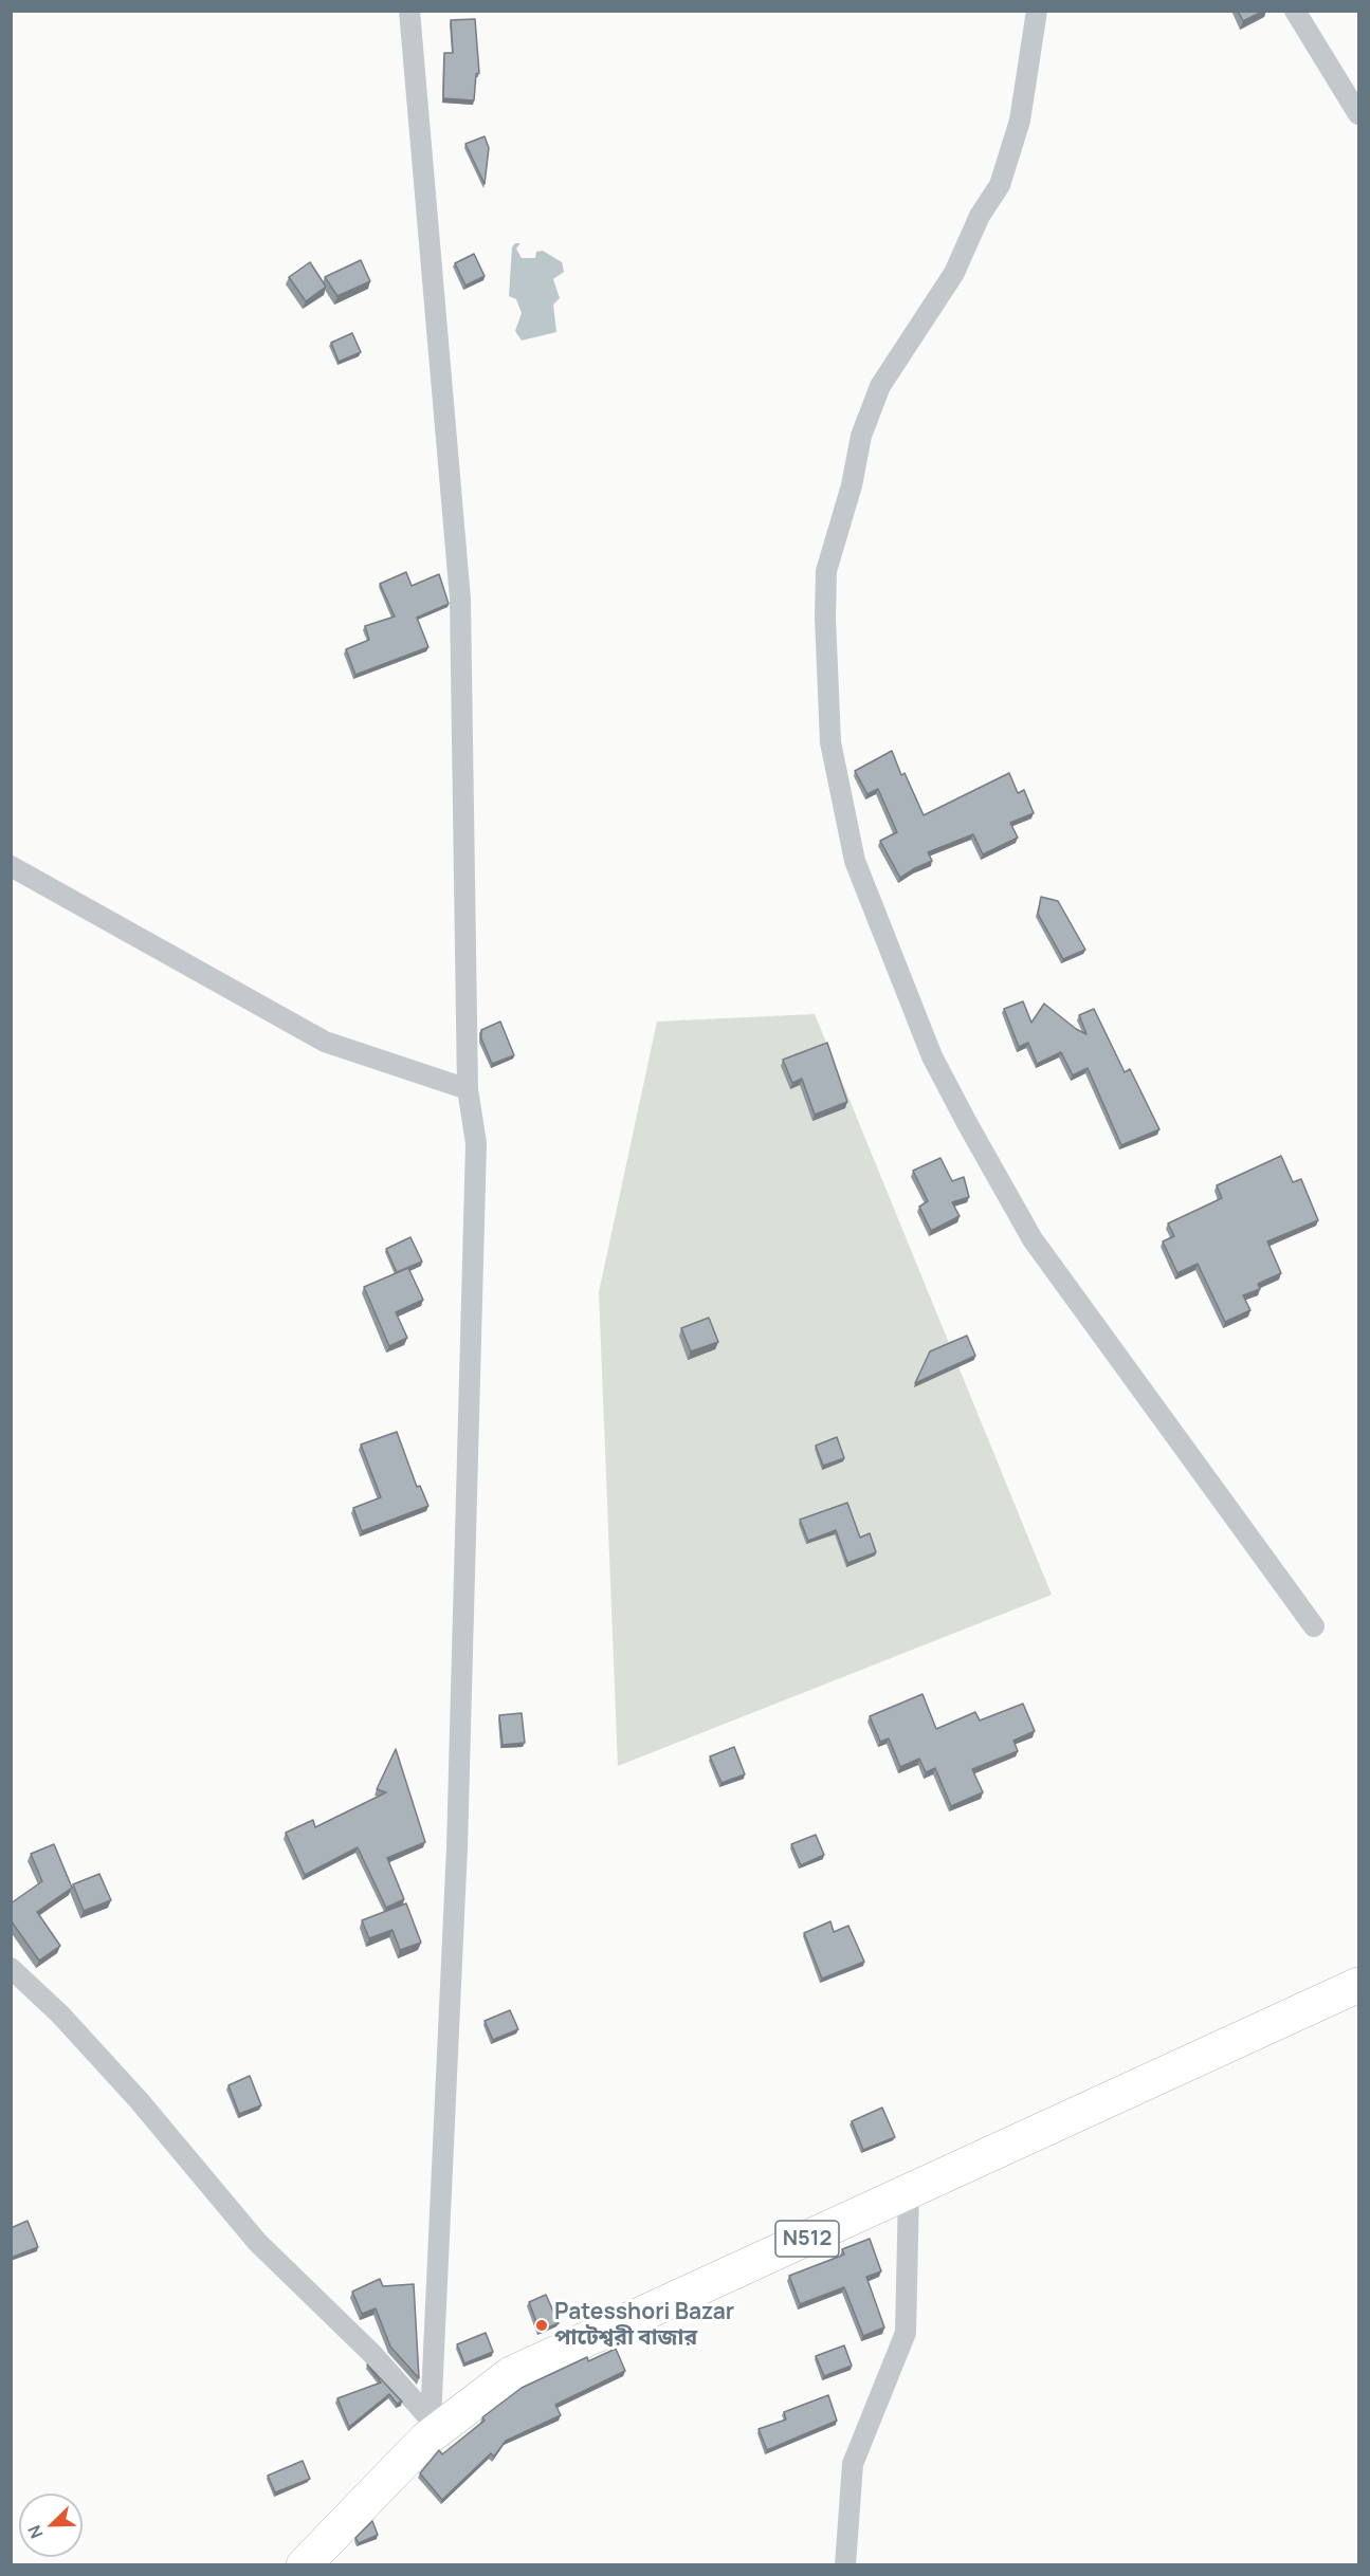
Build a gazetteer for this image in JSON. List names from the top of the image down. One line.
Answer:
{"streets":{"highway":["N512"]},"places":["Patesshori Bazar পাটেশ্বরী বাজার"],"north":"bottom left"}
